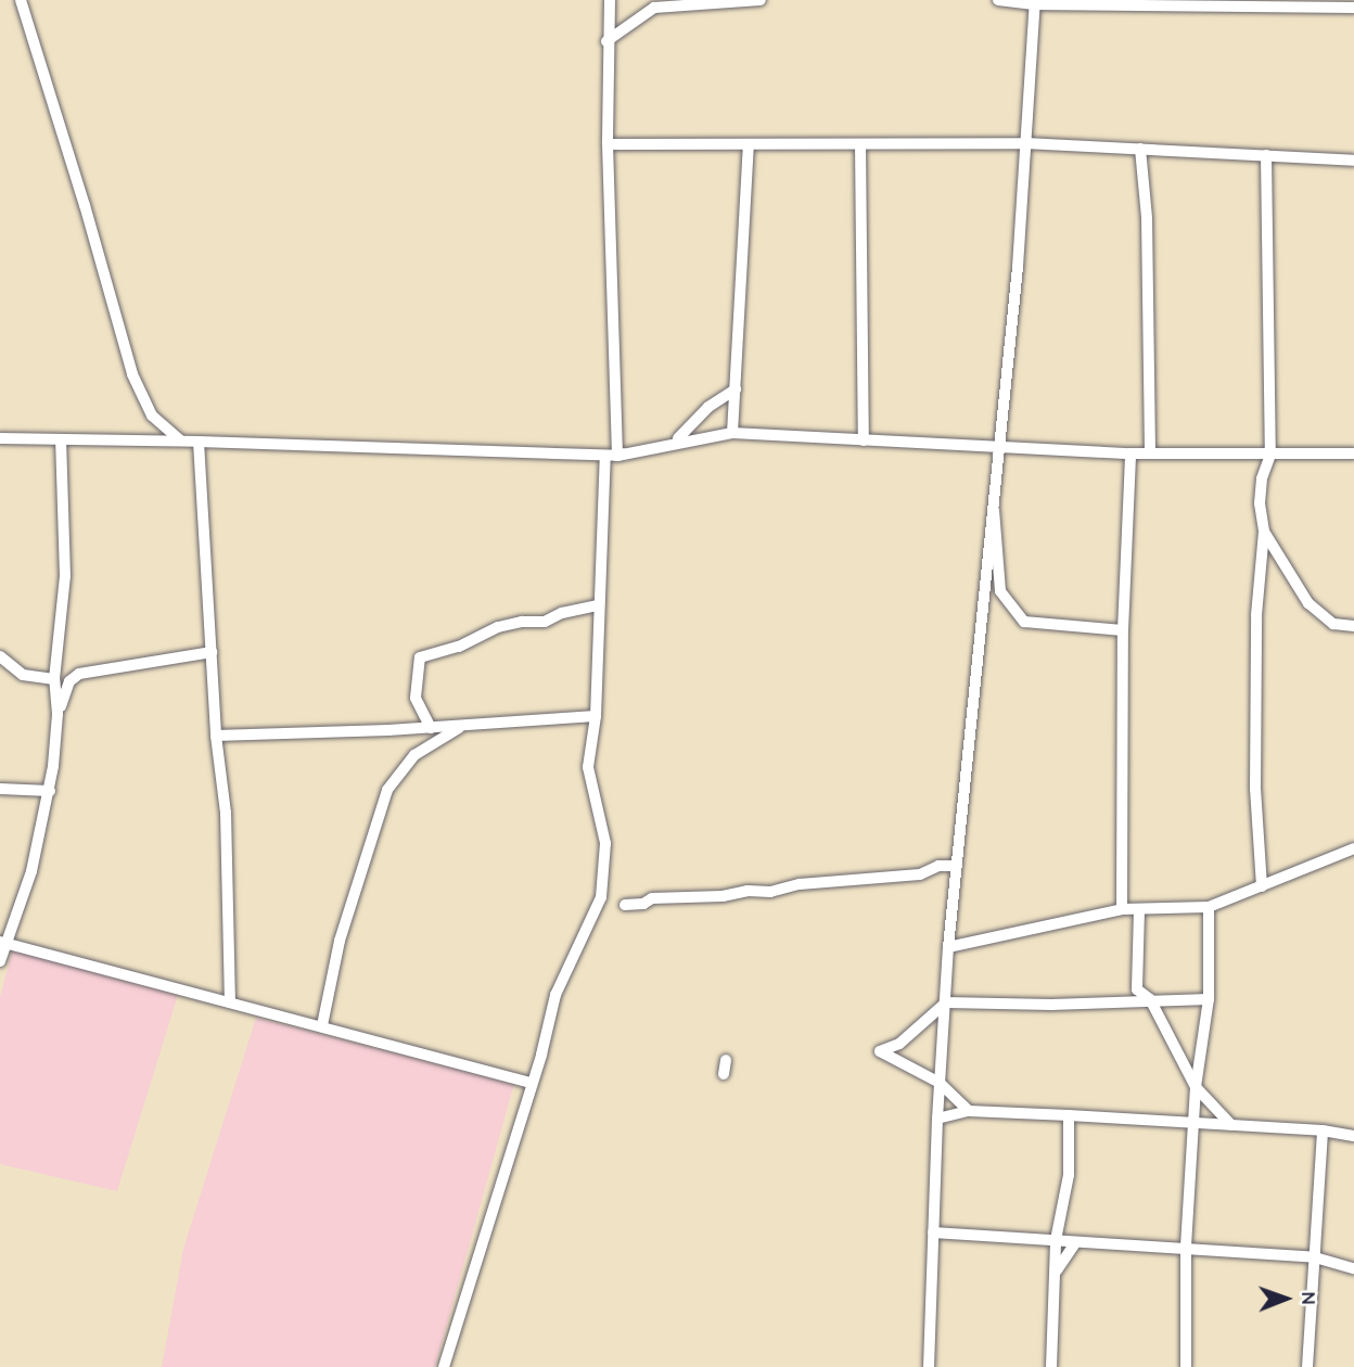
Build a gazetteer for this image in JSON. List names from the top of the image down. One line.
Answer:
{"north":"right"}
